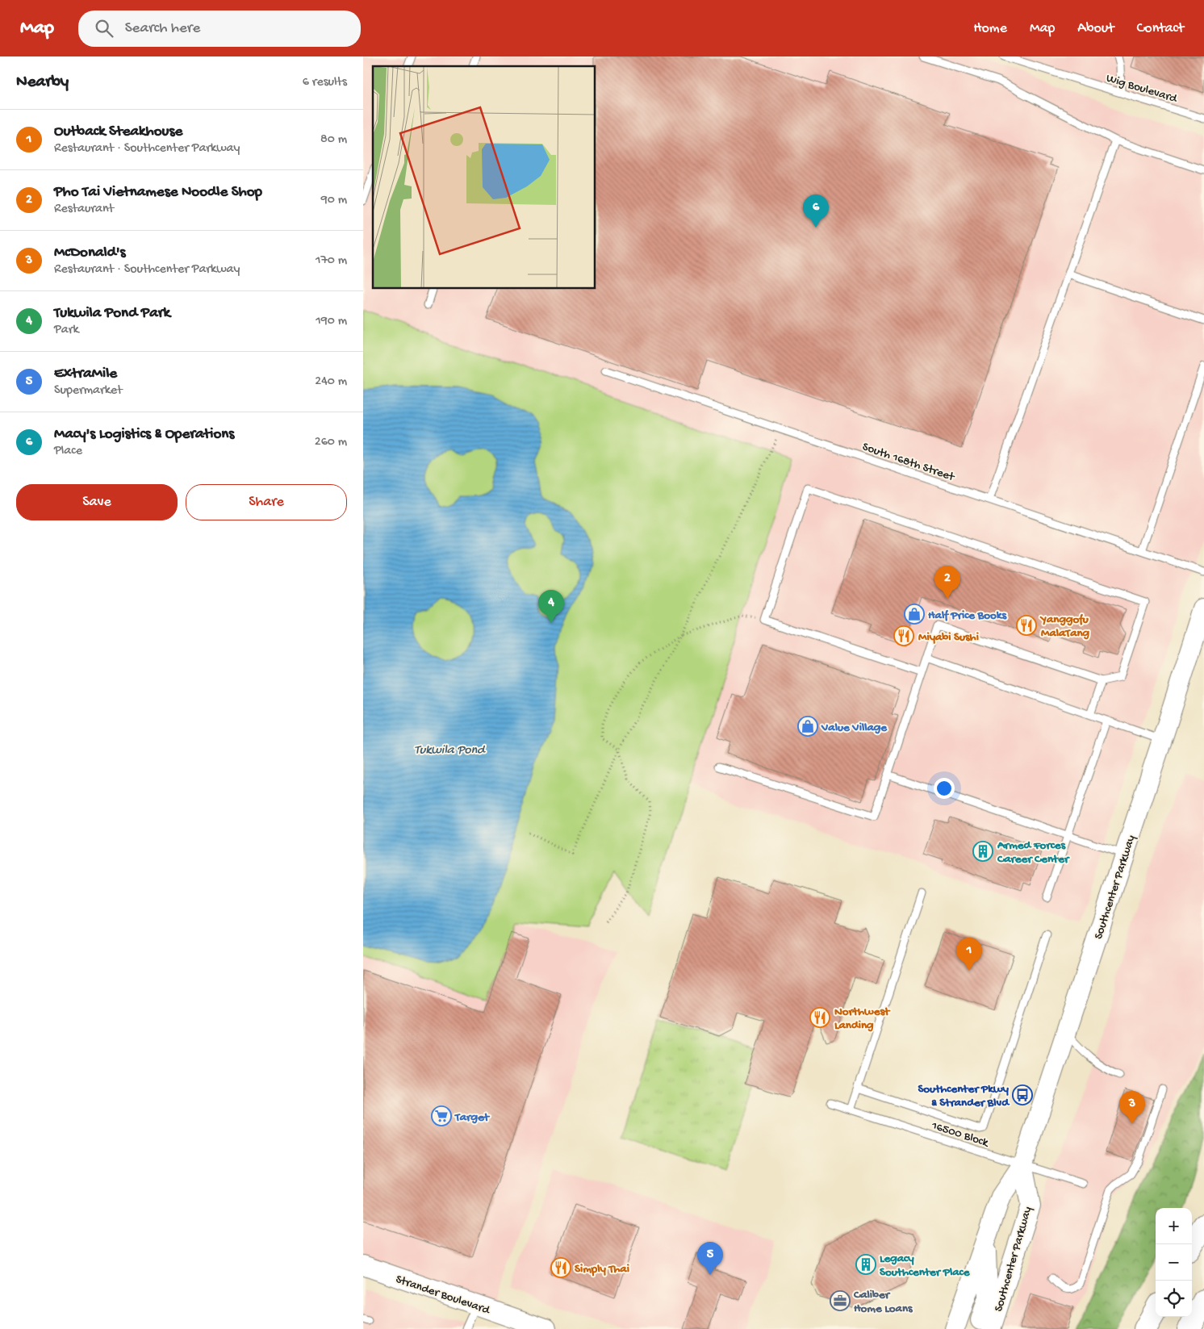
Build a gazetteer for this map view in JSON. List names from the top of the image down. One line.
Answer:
{"streets":{"main road":["Southcenter Parkway","Strander Boulevard"],"lane":["Wig Boulevard","South 168th Street","16500 Block"]},"crossings":[["Southcenter Parkway","16500 Block"]],"water":["Tukwila Pond"],"places":{"shop":["Half Price Books","Value Village"],"restaurant":["Yanggofu MalaTang","Miyabi Sushi","Northwest Landing","Simply Thai"],"building":["Armed Forces Career Center","Legacy Southcenter Place"],"bus stop":["Southcenter Pkwy & Strander Blvd"],"supermarket":["Target"],"office":["Caliber Home Loans"]},"page":{"header":"Map","search":"Search here","nav":["Home","Map","About","Contact"],"heading":["Nearby","6 results"],"list":[{"mark":"1","name":"Outback Steakhouse","note":"Restaurant · Southcenter Parkway","value":"80 m"},{"mark":"2","name":"Pho Tai Vietnamese Noodle Shop","note":"Restaurant","value":"90 m"},{"mark":"3","name":"McDonald's","note":"Restaurant · Southcenter Parkway","value":"170 m"},{"mark":"4","name":"Tukwila Pond Park","note":"Park","value":"190 m"},{"mark":"5","name":"ExtraMile","note":"Supermarket","value":"240 m"},{"mark":"6","name":"Macy's Logistics & Operations","note":"Place","value":"260 m"}],"pins":["6","2","4","1","3","5"],"buttons":["Save","Share"],"map_buttons":["+","−"]}}
